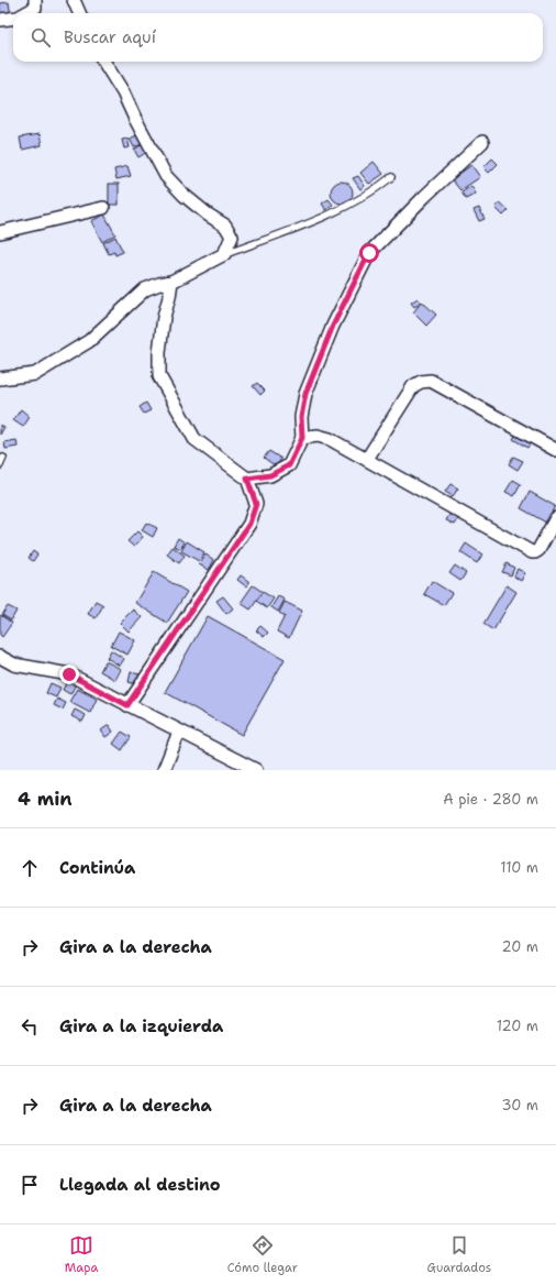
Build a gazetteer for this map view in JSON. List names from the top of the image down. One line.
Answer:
{"page":{"search":"Buscar aquí","heading":["4 min","A pie · 280 m"],"list":[["Continúa","110 m"],["Gira a la derecha","20 m"],["Gira a la izquierda","120 m"],["Gira a la derecha","30 m"],"Llegada al destino"],"nav":["Mapa","Cómo llegar","Guardados"]}}
